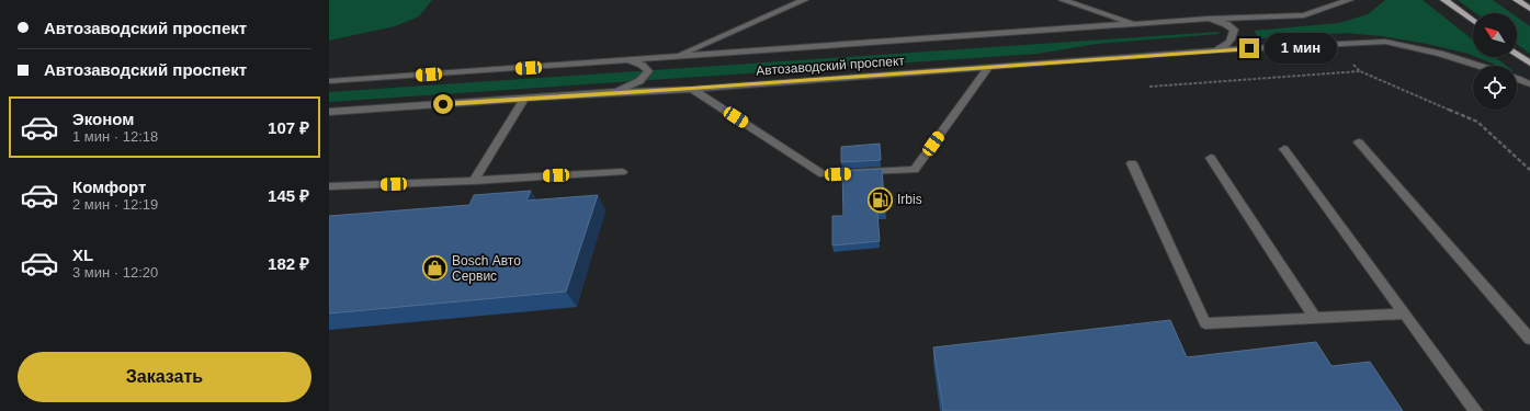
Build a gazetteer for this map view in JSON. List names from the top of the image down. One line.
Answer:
{"streets":{"street":["Автозаводский проспект"]},"places":{"fuel station":["Irbis"],"shop":["Bosch Авто Сервис"]},"north":"top left","page":{"banner":["Автозаводский проспект","Автозаводский проспект"],"bubble":"1 мин","list":[{"name":"Эконом","note":"1 мин · 12:18","value":"107 ₽"},{"name":"Комфорт","note":"2 мин · 12:19","value":"145 ₽"},{"name":"XL","note":"3 мин · 12:20","value":"182 ₽"}],"buttons":"Заказать"}}
